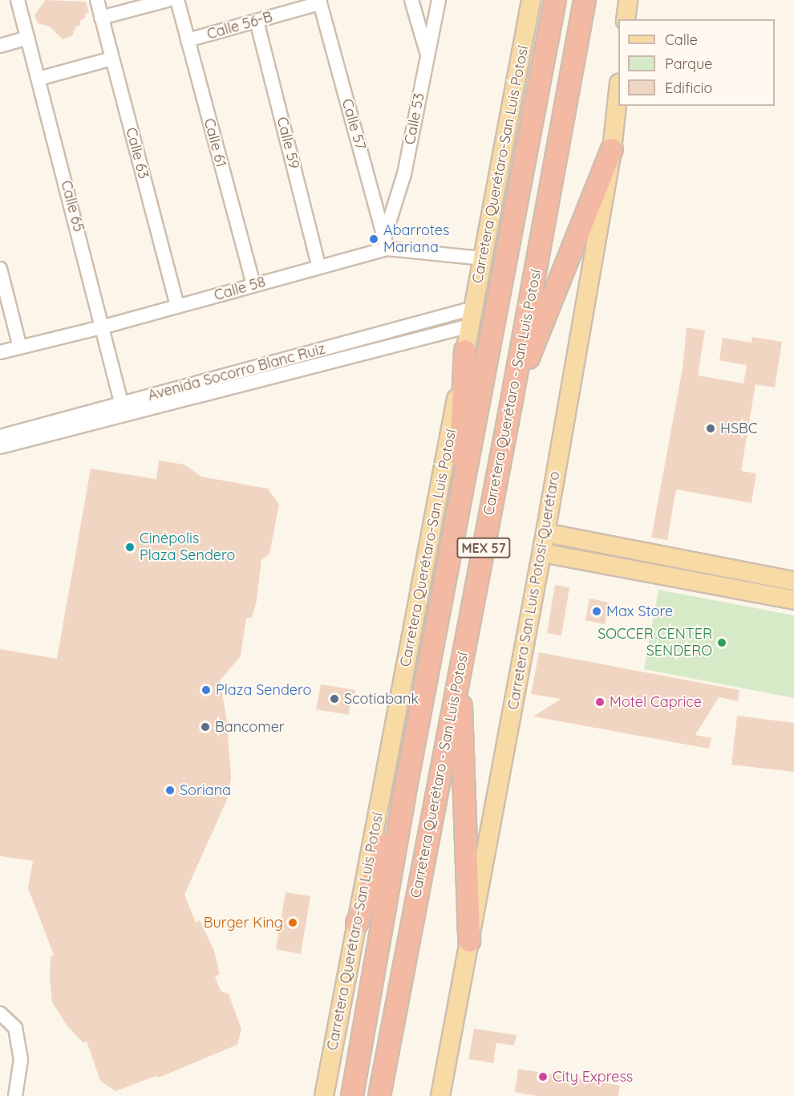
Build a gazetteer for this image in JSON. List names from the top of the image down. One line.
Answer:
{"streets":{"highway":["Carretera Querétaro - San Luis Potosí","MEX 57"],"main road":["Carretera Querétaro-San Luis Potosí","Carretera San Luis Potosí-Querétaro"],"street":["Calle 56-B","Calle 53","Calle 57","Calle 61","Calle 59","Calle 63","Calle 65","Calle 58","Avenida Socorro Blanc Ruiz"]},"crossings":[["Calle 56-B","Calle 57"],["Calle 56-B","Calle 61"],["Calle 56-B","Calle 59"],["Calle 53","Calle 57"],["Calle 53","Calle 58"],["Calle 57","Calle 58"],["Calle 61","Calle 58"],["Calle 59","Calle 58"],["Calle 63","Calle 58"],["Carretera Querétaro-San Luis Potosí","Calle 58"],["Carretera Querétaro-San Luis Potosí","Avenida Socorro Blanc Ruiz"],["Calle 65","Calle 58"],["Calle 65","Avenida Socorro Blanc Ruiz"]],"places":["Abarrotes Mariana","HSBC","Cinépolis Plaza Sendero","Max Store","SOCCER CENTER SENDERO","Plaza Sendero","Scotiabank","Motel Caprice","Bancomer","Soriana","Burger King","City Express"],"legend":["Calle","Parque","Edificio"]}
